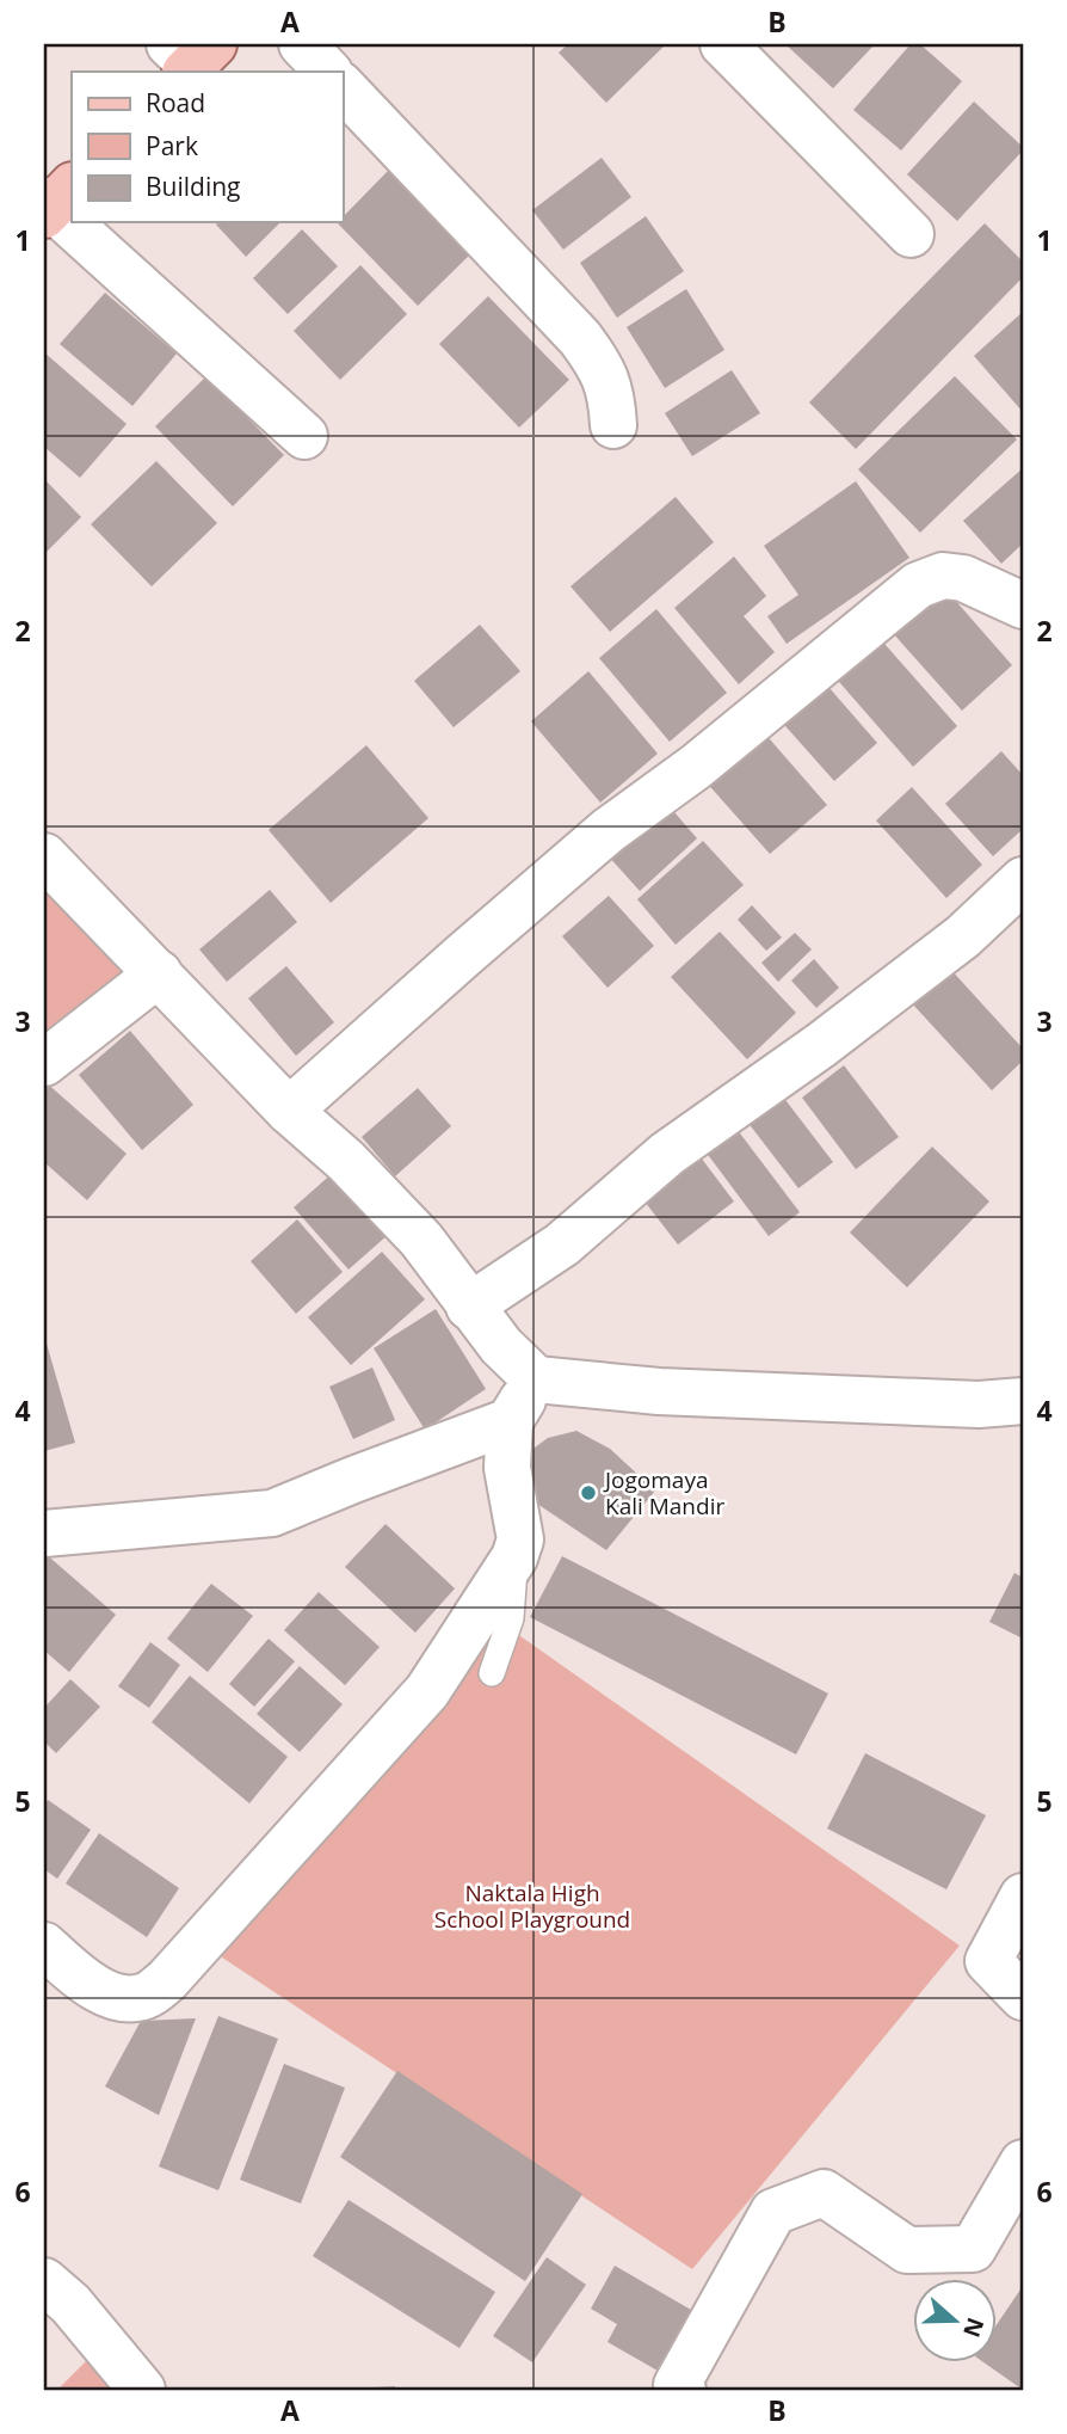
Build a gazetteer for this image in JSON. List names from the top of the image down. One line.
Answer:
{"parks":["Naktala High School Playground"],"places":["Jogomaya Kali Mandir"],"legend":["Road","Park","Building"],"north":"right","grid":{"columns":["A","B"],"rows":["1","2","3","4","5","6"]}}
